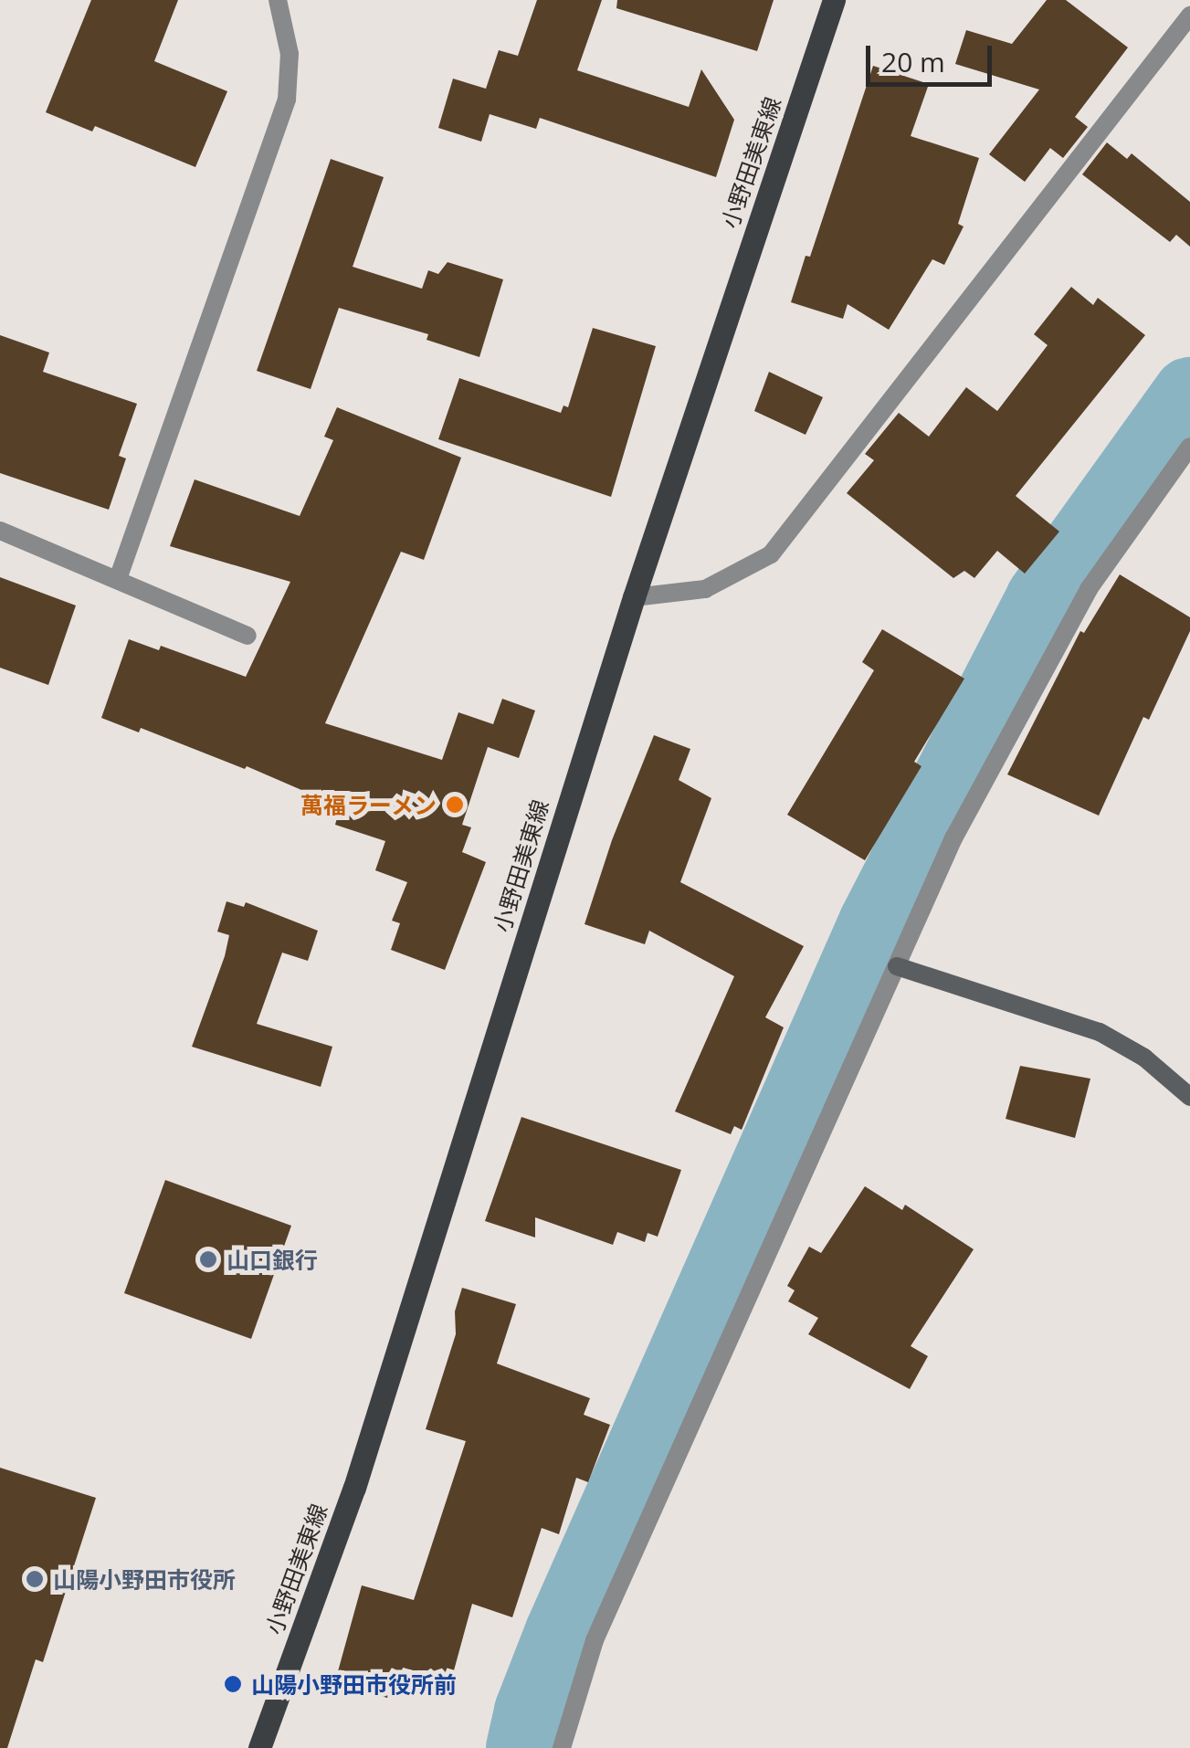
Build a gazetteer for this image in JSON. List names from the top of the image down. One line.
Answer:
{"streets":{"main road":["小野田美東線"]},"places":["萬福ラーメン","山口銀行","山陽小野田市役所","山陽小野田市役所前"],"scale_bar":"20 m"}
